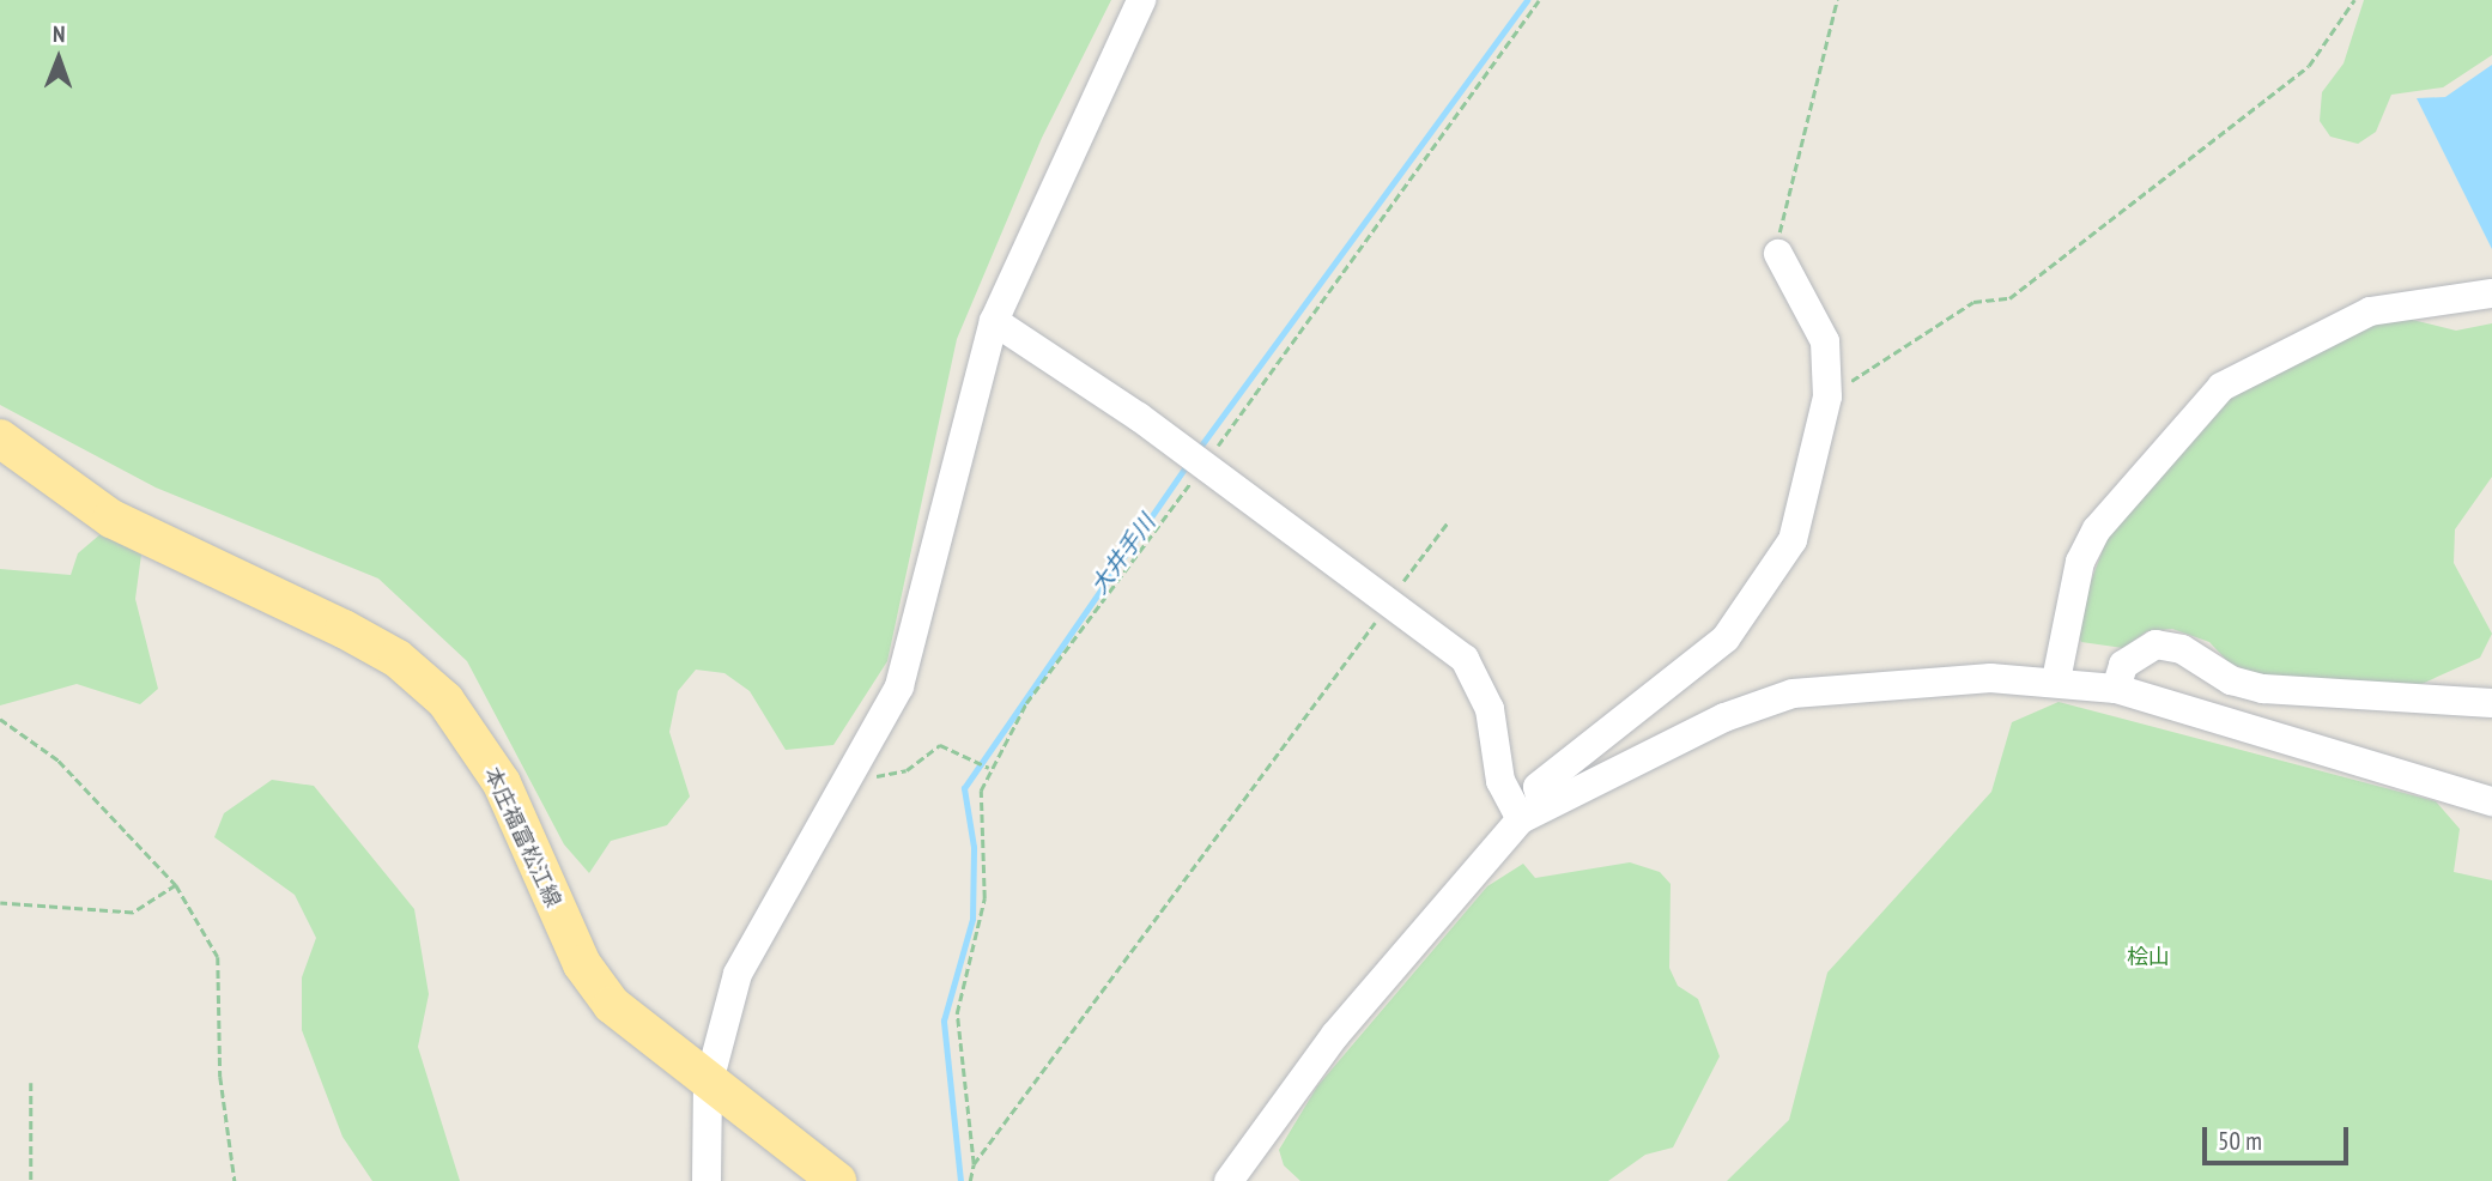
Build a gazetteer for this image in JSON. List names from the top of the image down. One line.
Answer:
{"streets":{"main road":["本庄福富松江線"]},"water":["大井手川"],"parks":["桧山"],"scale_bar":"50 m","north":"top"}
